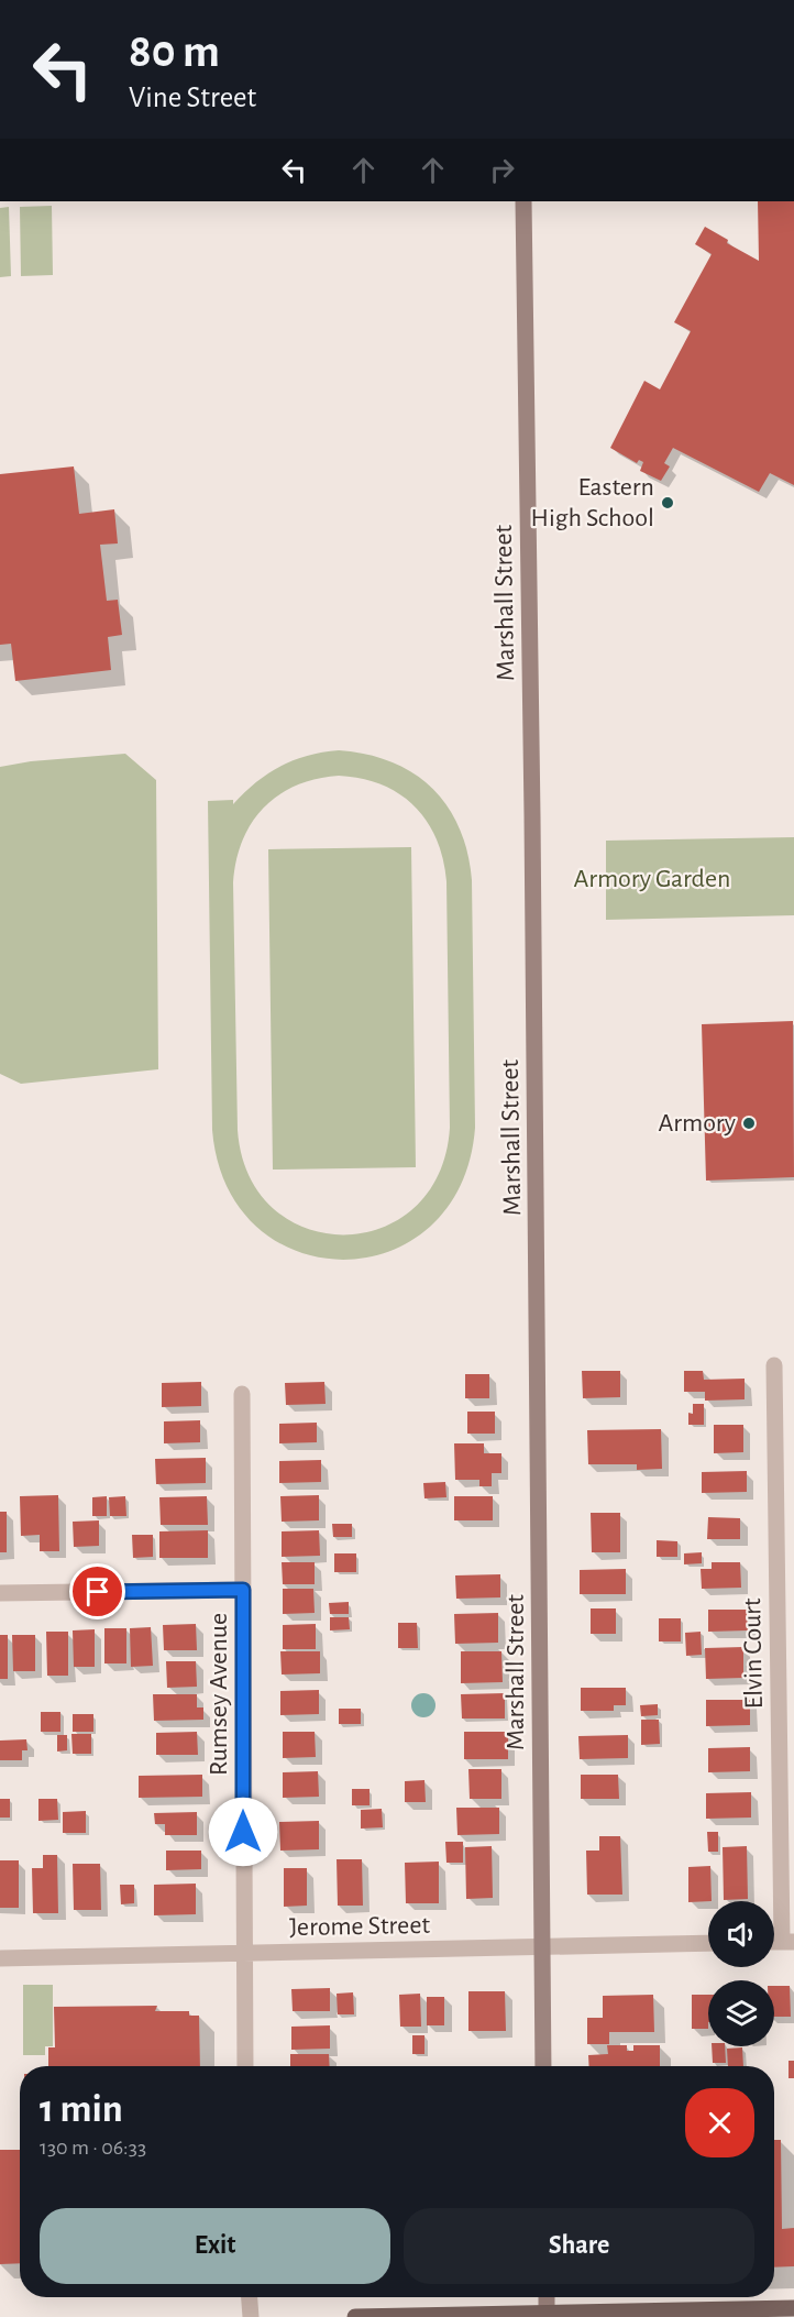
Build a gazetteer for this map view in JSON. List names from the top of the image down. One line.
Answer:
{"streets":{"street":["Marshall Street","Elvin Court","Rumsey Avenue","Jerome Street"]},"crossings":[["Marshall Street","Jerome Street"],["Rumsey Avenue","Jerome Street"]],"parks":["Armory Garden"],"places":["Eastern High School","Armory"],"page":{"turn":["80 m","Vine Street"],"heading":["1 min","130 m · 06:33"],"buttons":["Exit","Share"]}}
